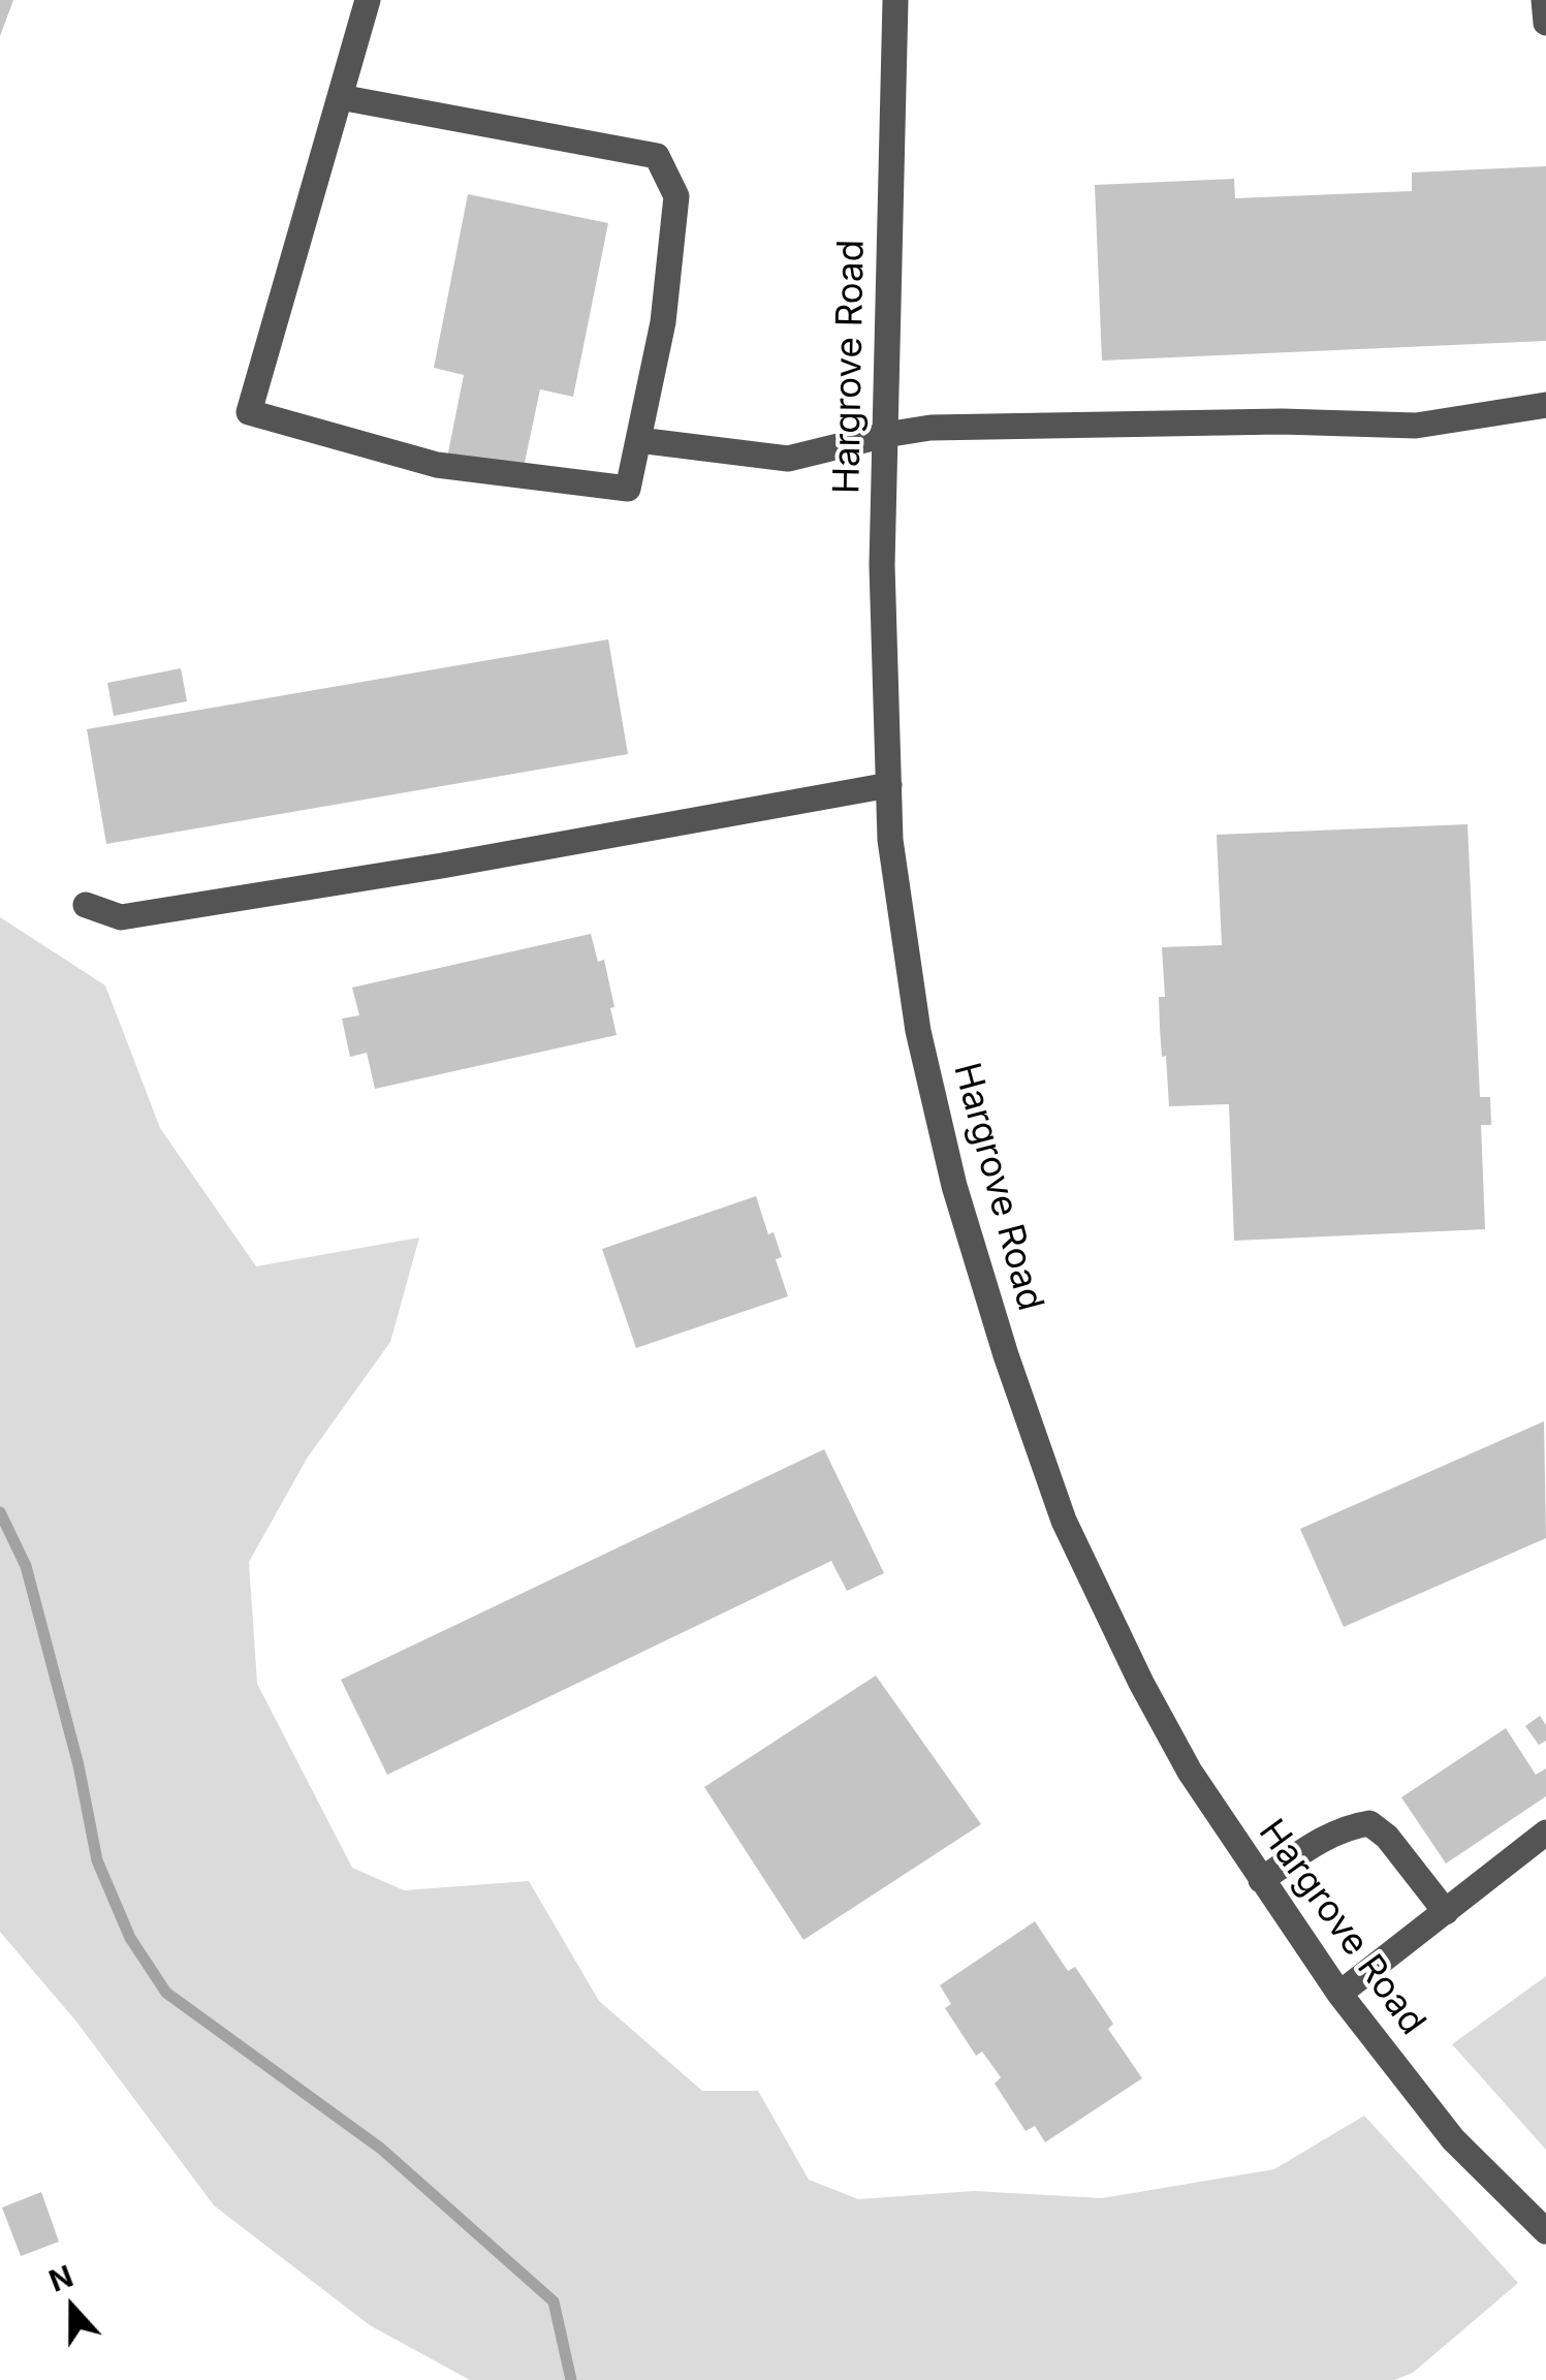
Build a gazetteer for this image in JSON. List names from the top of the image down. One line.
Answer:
{"streets":{"street":["Hargrove Road"]},"north":"top"}
